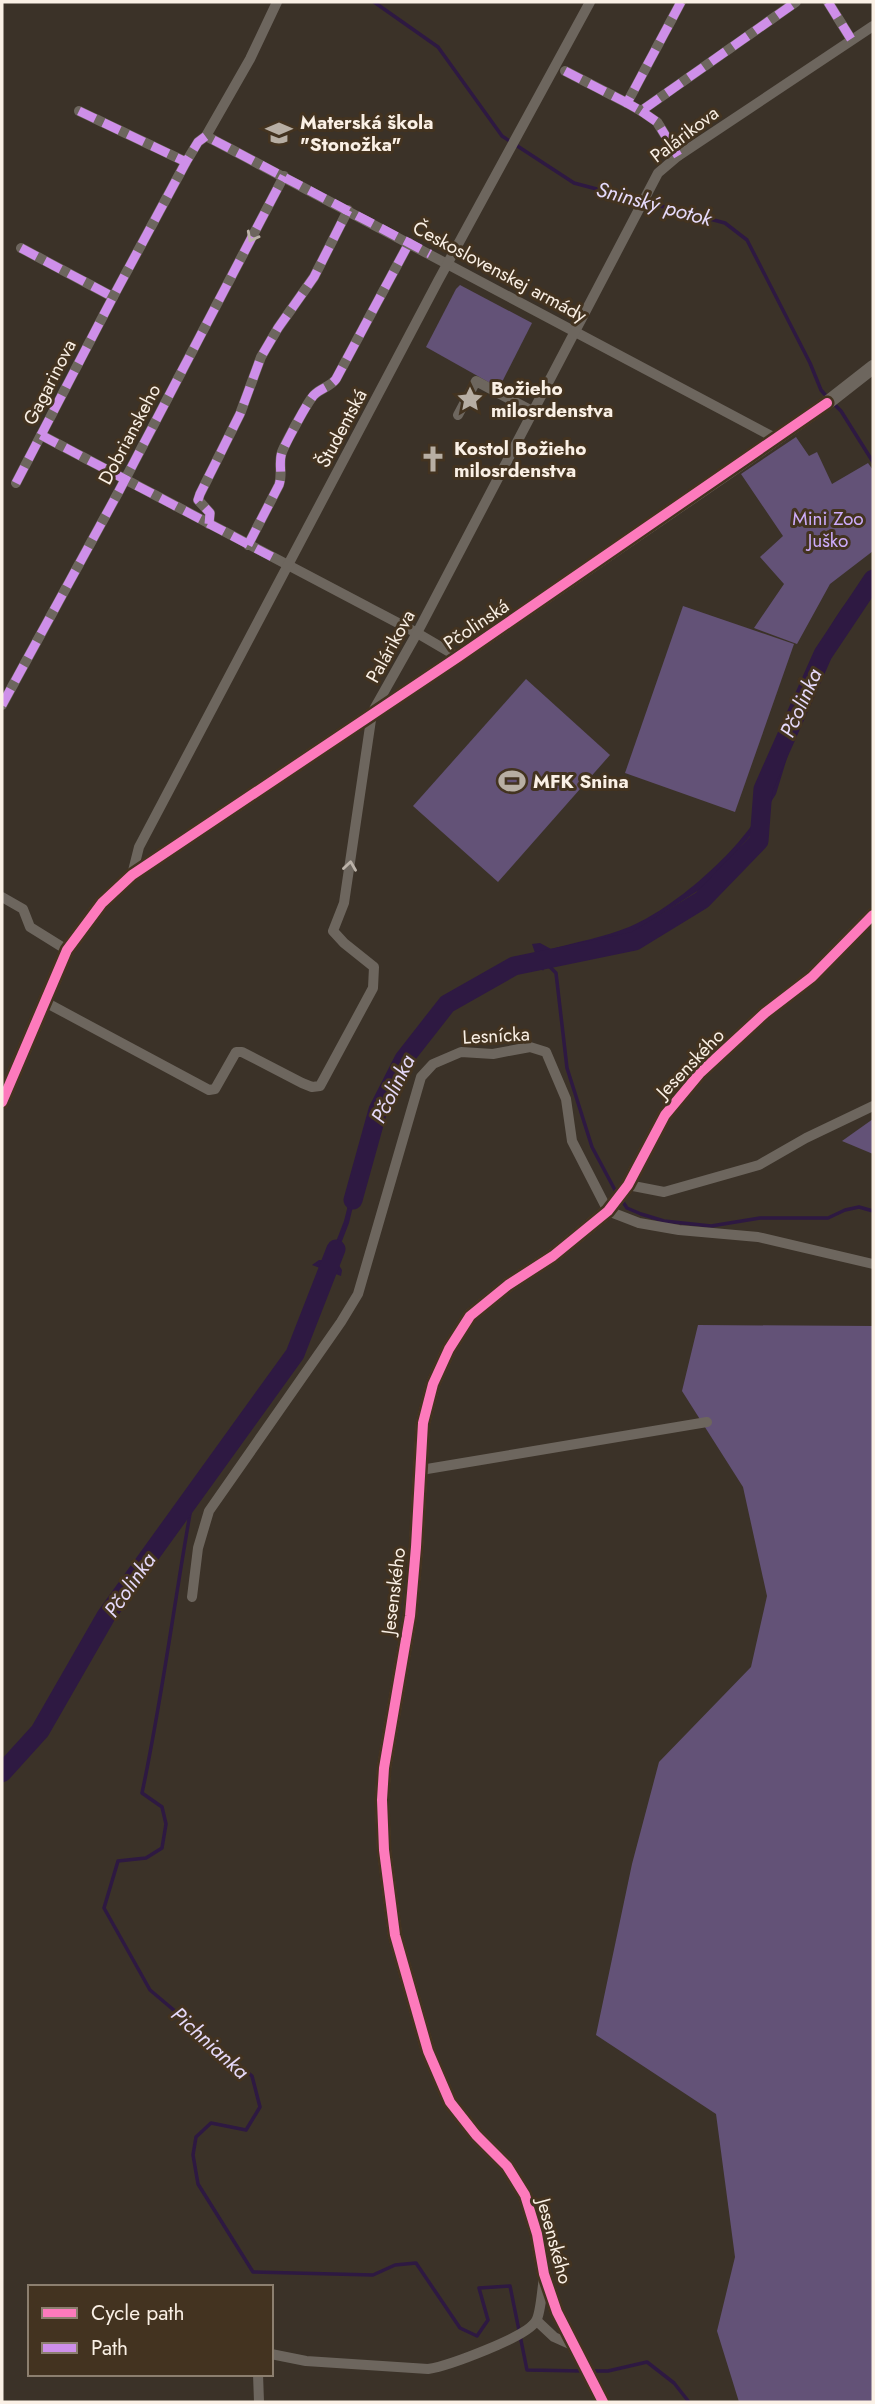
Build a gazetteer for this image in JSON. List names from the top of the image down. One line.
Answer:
{"streets":{"street":["Palárikova","Československej armády","Gagarinova","Študentská","Dobrianskeho","Pčolinská","Lesnícka","Jesenského"]},"crossings":[["Palárikova","Československej armády"],["Palárikova","Pčolinská"],["Československej armády","Gagarinova"],["Československej armády","Študentská"],["Československej armády","Dobrianskeho"],["Československej armády","Pčolinská"],["Študentská","Pčolinská"],["Lesnícka","Jesenského"]],"water":["Sninský potok","Pčolinka","Pichnianka"],"parks":["Mini Zoo Juško"],"places":{"school or university":["Materská škola \"Stonožka\""],"place":["Božieho milosrdenstva"],"church":["Kostol Božieho milosrdenstva"],"sports":["MFK Snina"]},"legend":["Cycle path","Path"]}
